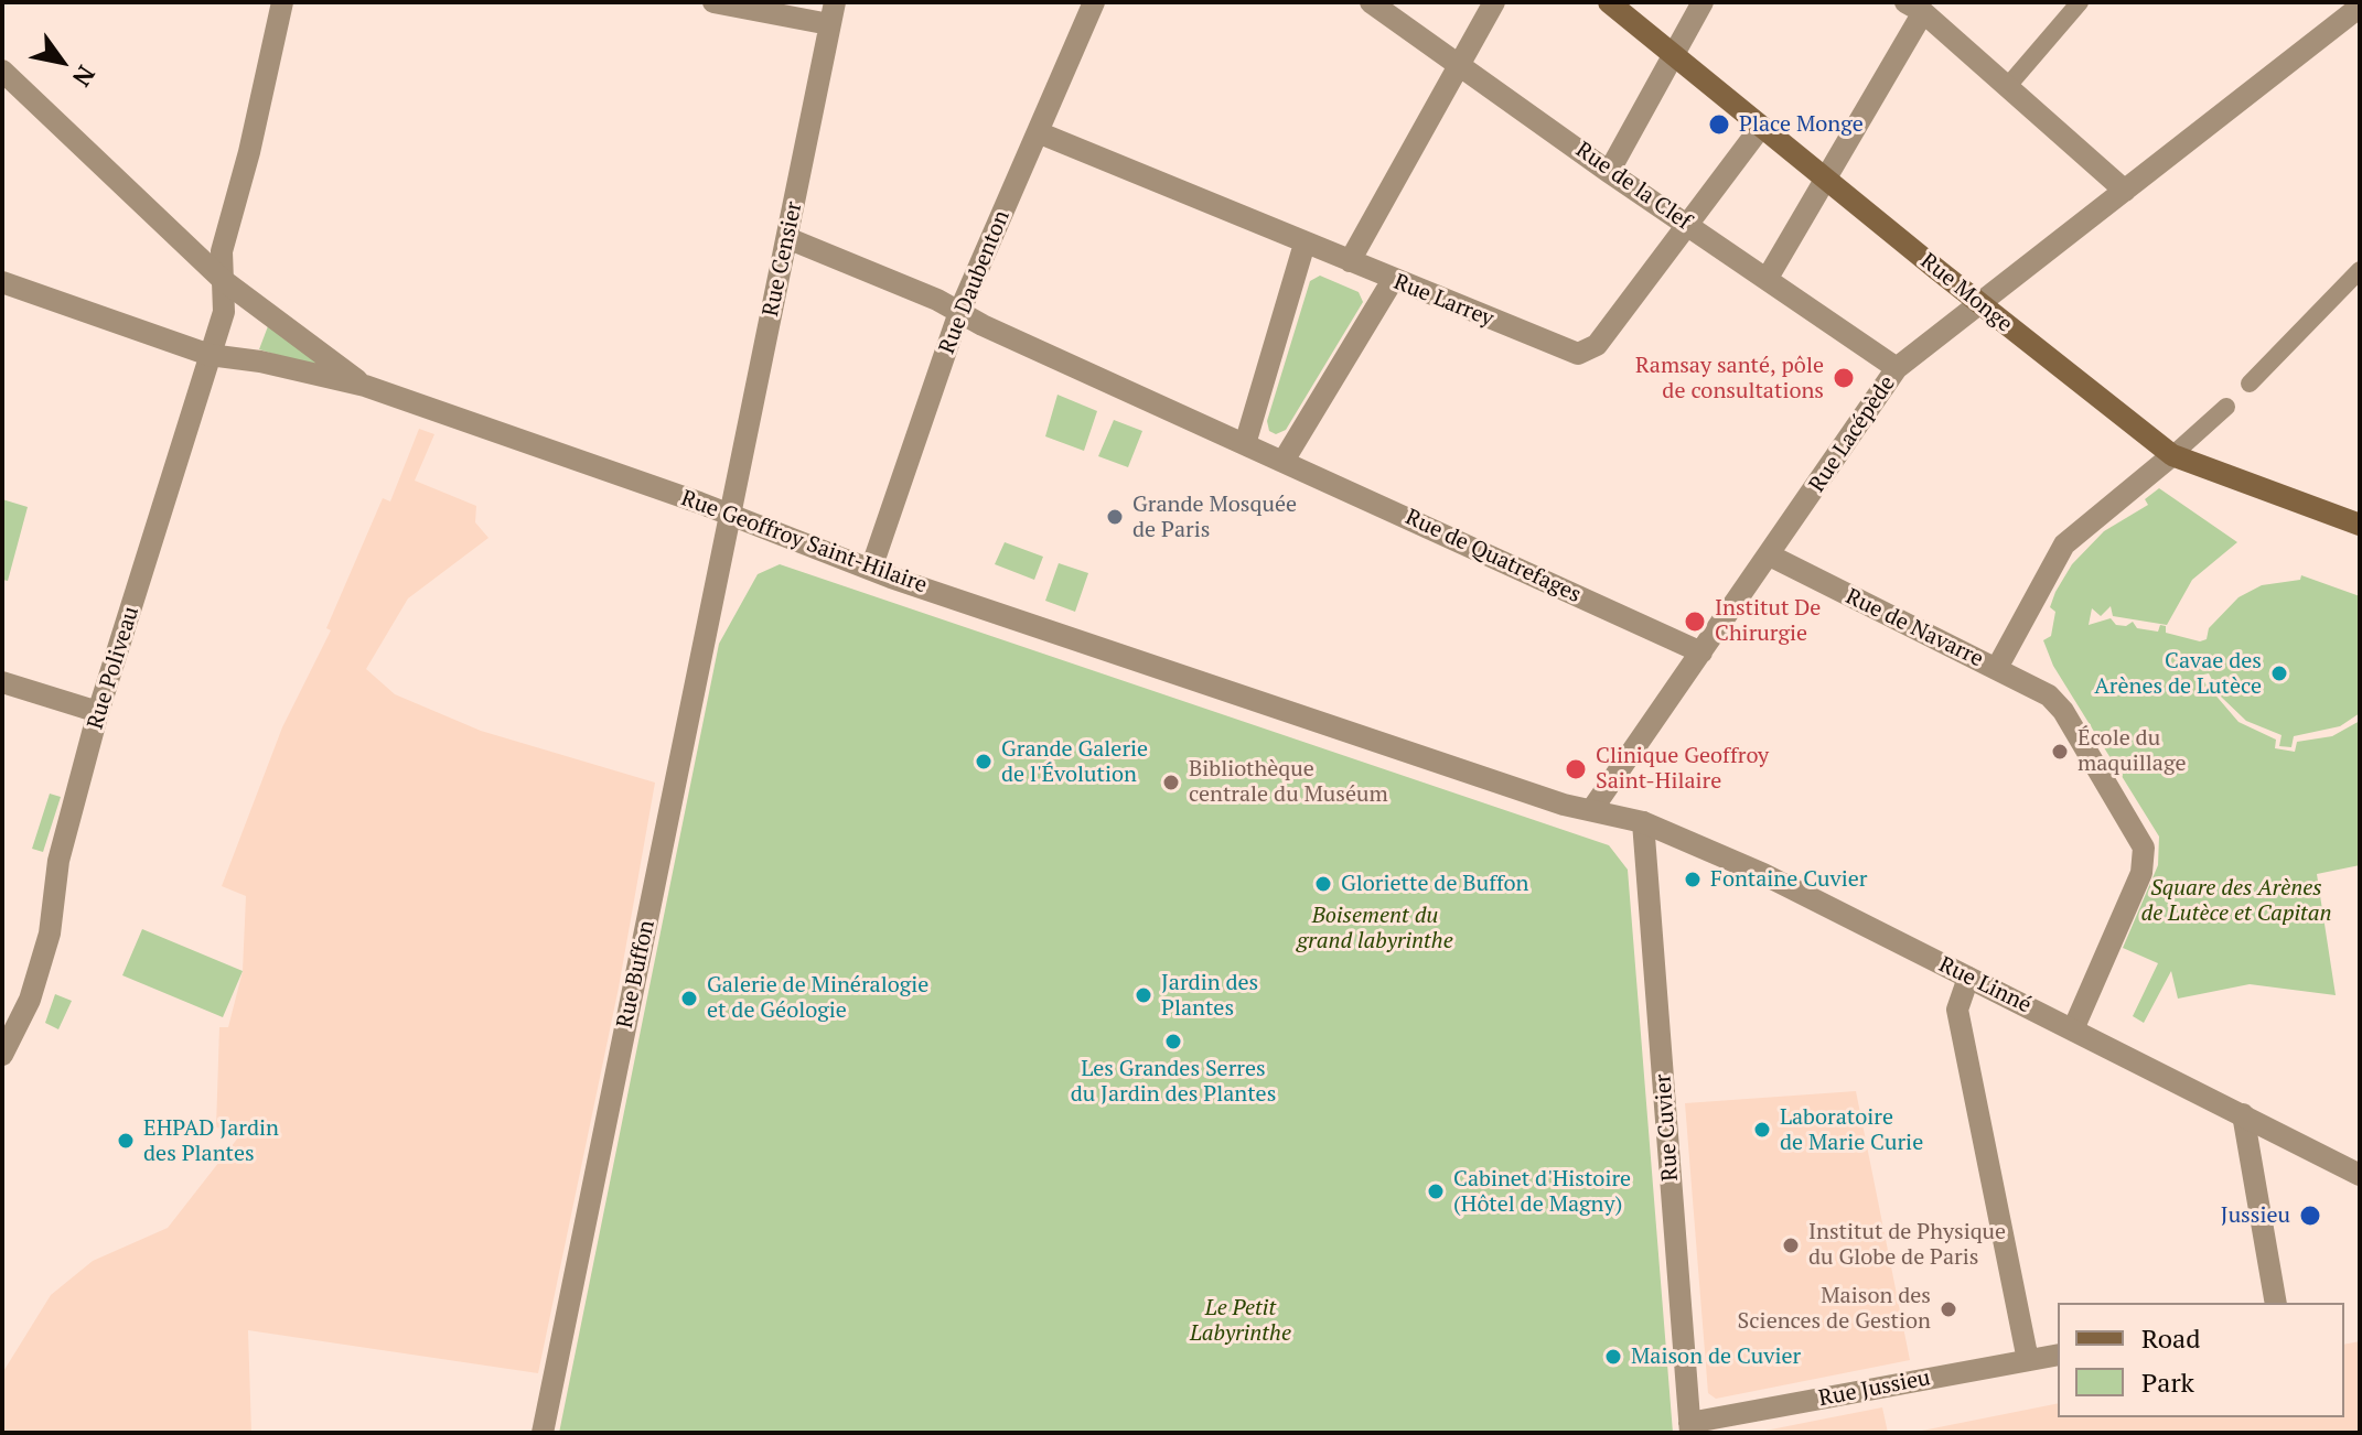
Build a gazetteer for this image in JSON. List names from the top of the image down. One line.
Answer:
{"streets":{"main road":["Rue Monge"],"street":["Rue de la Clef","Rue Censier","Rue Daubenton","Rue Larrey","Rue Lacépède","Rue Geoffroy Saint-Hilaire","Rue de Quatrefages","Rue de Navarre","Rue Poliveau","Rue Buffon","Rue Linné","Rue Cuvier","Rue Jussieu"]},"crossings":[["Rue de la Clef","Rue Larrey"],["Rue de la Clef","Rue Lacépède"],["Rue Censier","Rue Geoffroy Saint-Hilaire"],["Rue Censier","Rue de Quatrefages"],["Rue Censier","Rue Buffon"],["Rue Daubenton","Rue Larrey"],["Rue Daubenton","Rue Geoffroy Saint-Hilaire"],["Rue Daubenton","Rue de Quatrefages"],["Rue Monge","Rue Larrey"],["Rue Monge","Rue Lacépède"],["Rue Monge","Rue de Navarre"],["Rue Lacépède","Rue Geoffroy Saint-Hilaire"],["Rue Lacépède","Rue de Quatrefages"],["Rue Lacépède","Rue de Navarre"],["Rue Lacépède","Rue Linné"],["Rue Geoffroy Saint-Hilaire","Rue Poliveau"],["Rue Geoffroy Saint-Hilaire","Rue Buffon"],["Rue Geoffroy Saint-Hilaire","Rue Linné"],["Rue Linné","Rue Cuvier"],["Rue Cuvier","Rue Jussieu"]],"parks":["Square des Arènes de Lutèce et Capitan","Boisement du grand labyrinthe","Le Petit Labyrinthe"],"places":["Place Monge","Ramsay santé, pôle de consultations","Grande Mosquée de Paris","Institut De Chirurgie","Cavae des Arènes de Lutèce","École du maquillage","Grande Galerie de l'Évolution","Clinique Geoffroy Saint-Hilaire","Bibliothèque centrale du Muséum","Fontaine Cuvier","Gloriette de Buffon","Jardin des Plantes","Galerie de Minéralogie et de Géologie","Les Grandes Serres du Jardin des Plantes","Laboratoire de Marie Curie","EHPAD Jardin des Plantes","Cabinet d'Histoire (Hôtel de Magny)","Jussieu","Institut de Physique du Globe de Paris","Maison des Sciences de Gestion","Maison de Cuvier"],"legend":["Road","Park"],"north":"bottom right"}
